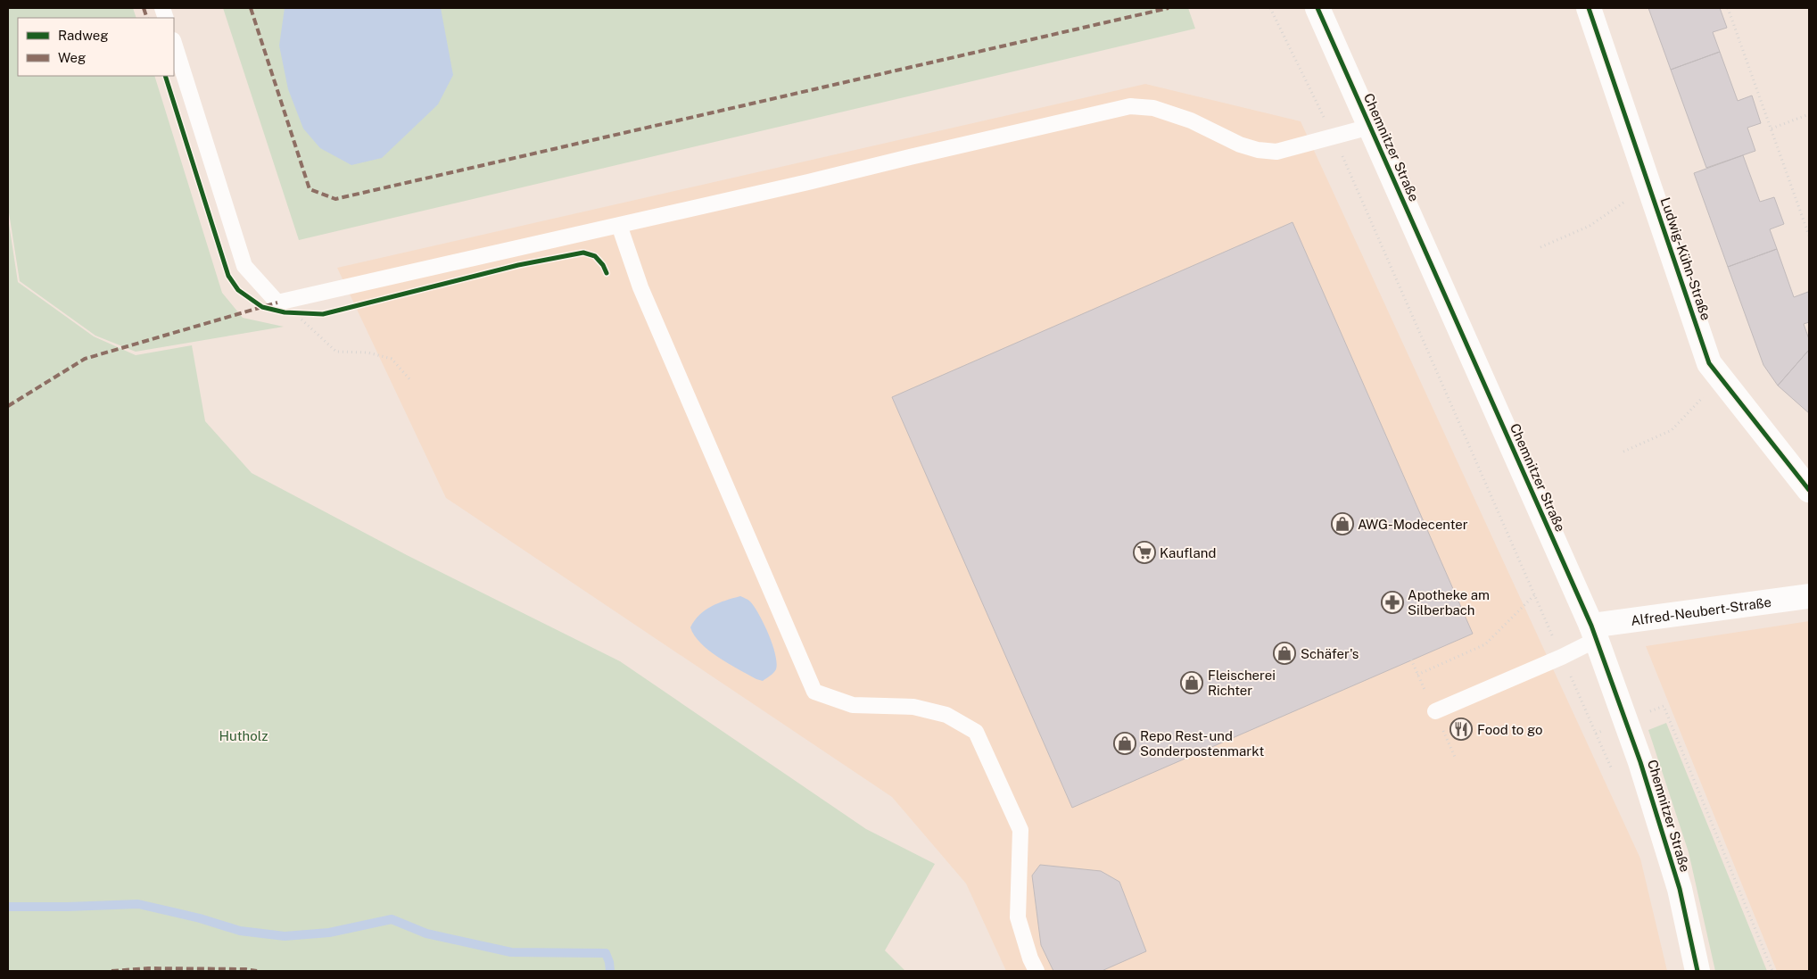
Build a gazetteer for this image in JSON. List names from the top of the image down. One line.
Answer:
{"streets":{"street":["Chemnitzer Straße","Ludwig-Kühn-Straße","Alfred-Neubert-Straße"]},"crossings":[["Chemnitzer Straße","Alfred-Neubert-Straße"]],"parks":["Hutholz"],"places":{"shop":["AWG-Modecenter","Schäfer's","Fleischerei Richter","Repo Rest- und Sonderpostenmarkt"],"supermarket":["Kaufland"],"pharmacy":["Apotheke am Silberbach"],"restaurant":["Food to go"]},"legend":["Radweg","Weg"]}
